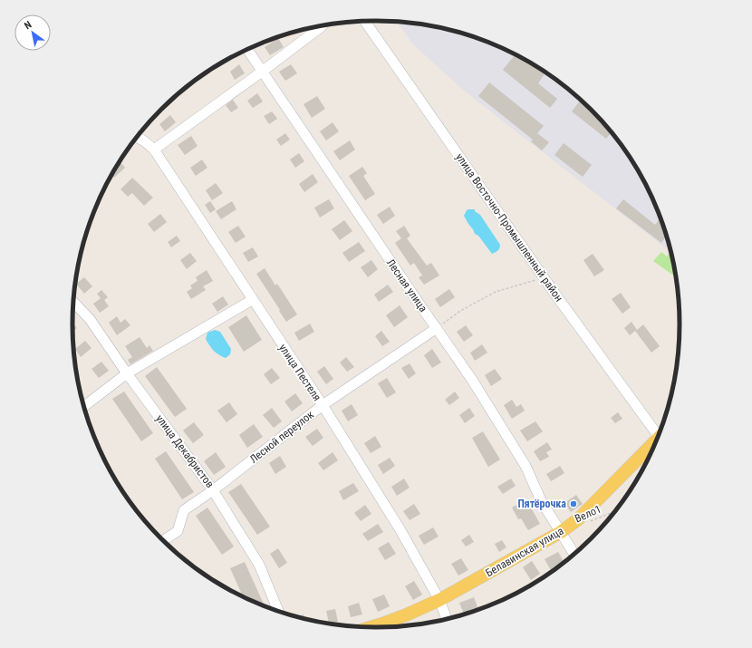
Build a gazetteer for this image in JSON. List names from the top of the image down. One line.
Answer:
{"streets":{"main road":["Белавинская улица"],"street":["улица Восточно-Промышленный район","Лесная улица","улица Пестеля","Лесной переулок","улица Декабристов"],"path":["Вело1"]},"crossings":[["Лесная улица","Лесной переулок"],["Лесная улица","Белавинская улица"],["улица Пестеля","Лесной переулок"],["улица Пестеля","Белавинская улица"],["Лесной переулок","улица Декабристов"]],"places":["Пятёрочка"],"north":"top left"}
